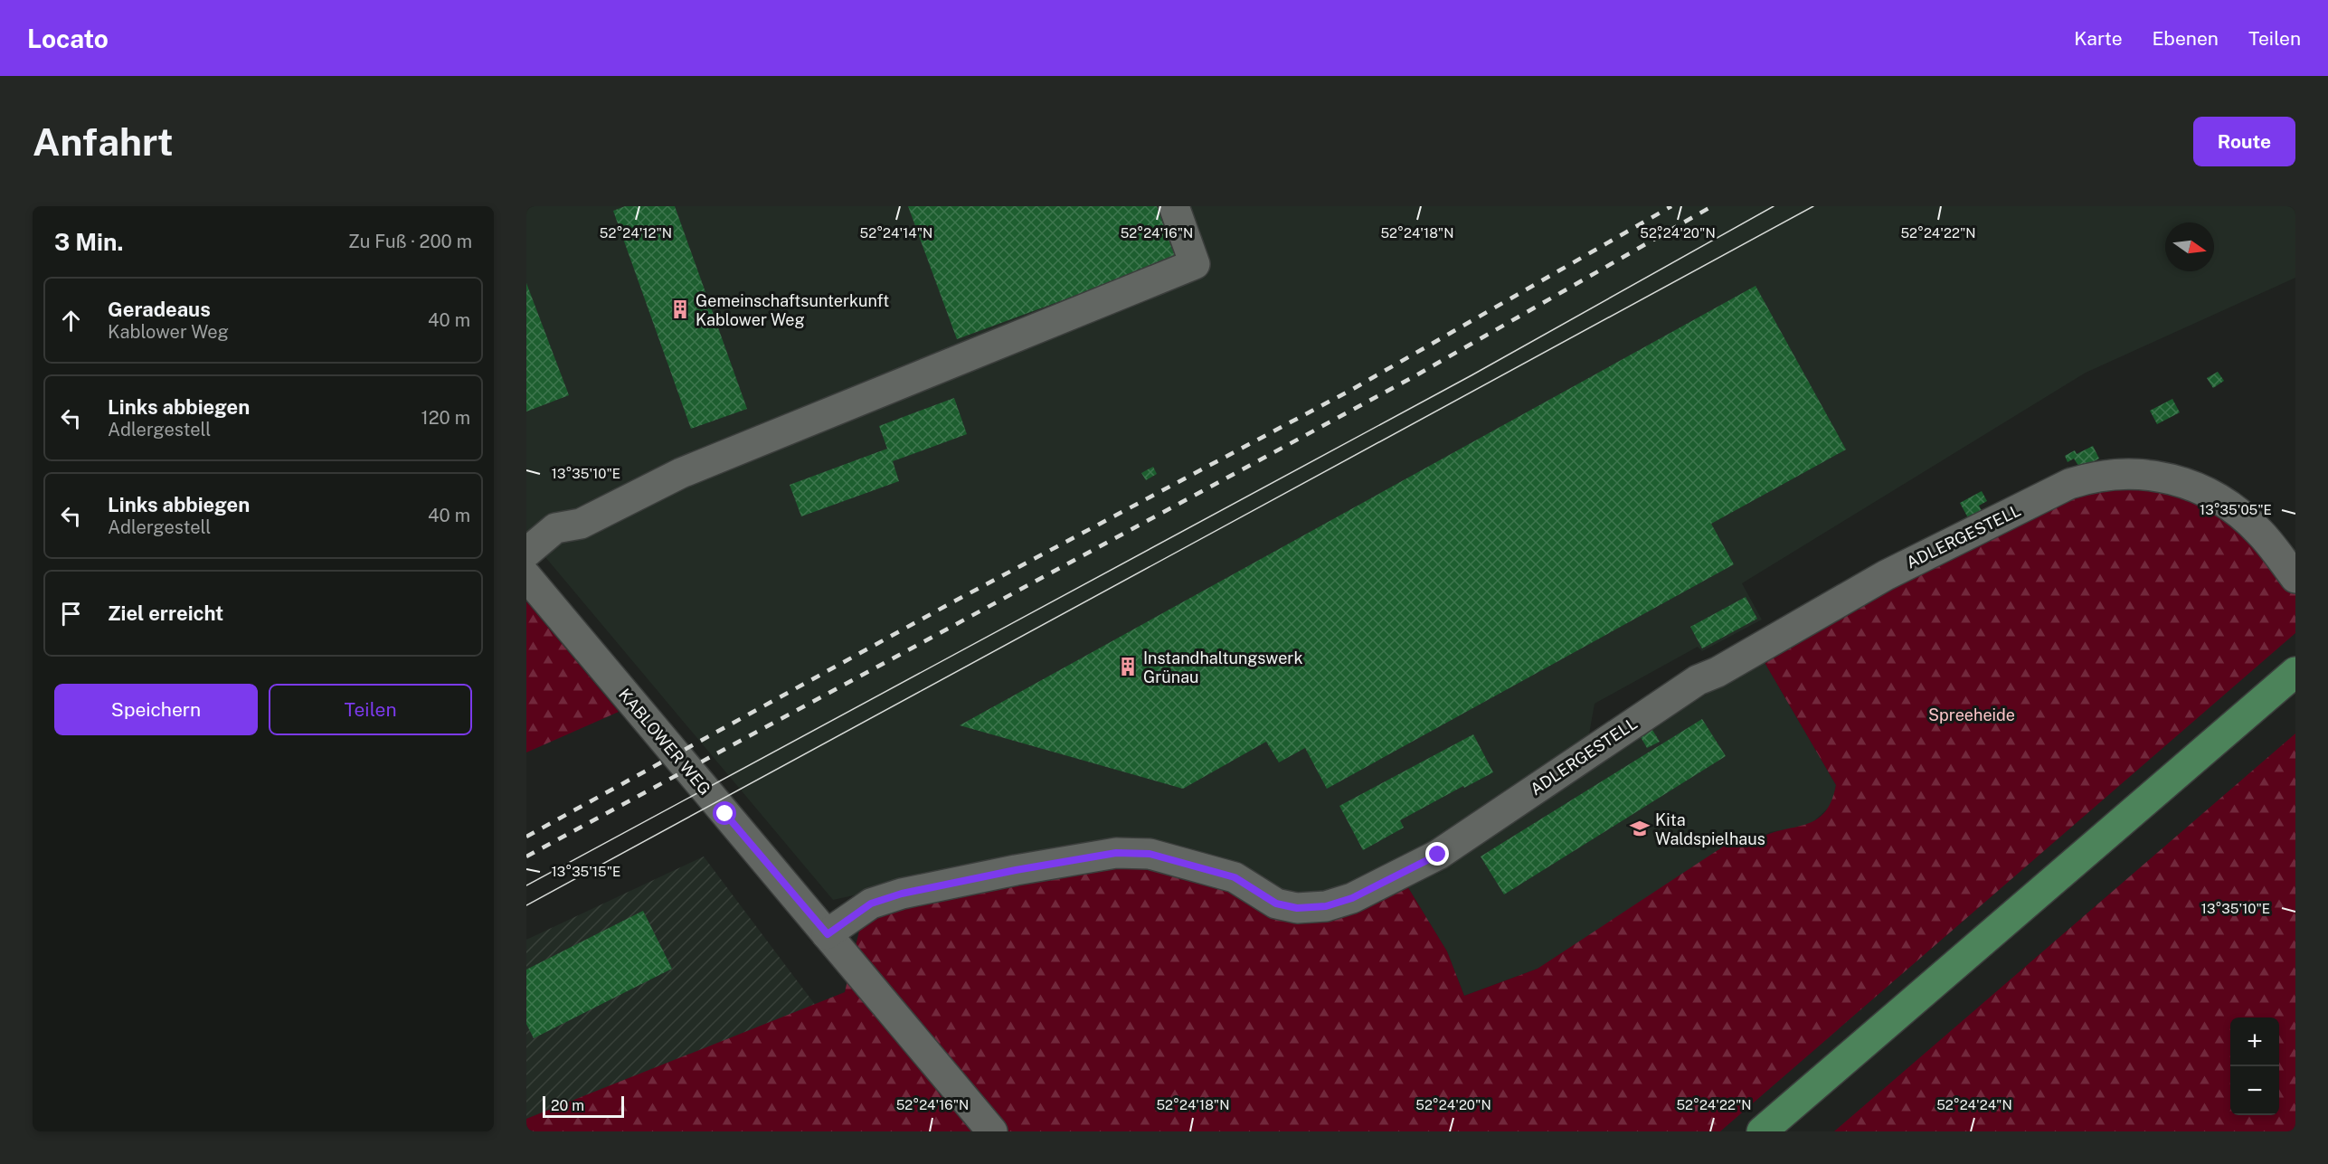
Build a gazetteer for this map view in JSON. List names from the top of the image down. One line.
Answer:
{"streets":{"street":["ADLERGESTELL","KABLOWER WEG"]},"crossings":[["ADLERGESTELL","KABLOWER WEG"]],"parks":["Spreeheide"],"places":{"building":["Gemeinschaftsunterkunft Kablower Weg","Instandhaltungswerk Grünau"],"school or university":["Kita Waldspielhaus"]},"scale_bar":"20 m","north":"right","page":{"header":"Locato","nav":["Karte","Ebenen","Teilen"],"buttons":["Route",["Speichern","Teilen"]],"title":"Anfahrt","heading":["3 Min.","Zu Fuß · 200 m"],"list":[["Geradeaus","Kablower Weg","40 m"],["Links abbiegen","Adlergestell","120 m"],["Links abbiegen","Adlergestell","40 m"],"Ziel erreicht"],"map_buttons":["+","−"],"scale":"20 m"},"coordinates":["52°24'12\"N","52°24'14\"N","52°24'16\"N","52°24'18\"N","52°24'20\"N","52°24'22\"N","13°35'10\"E","13°35'05\"E","13°35'15\"E","52°24'24\"N"]}
